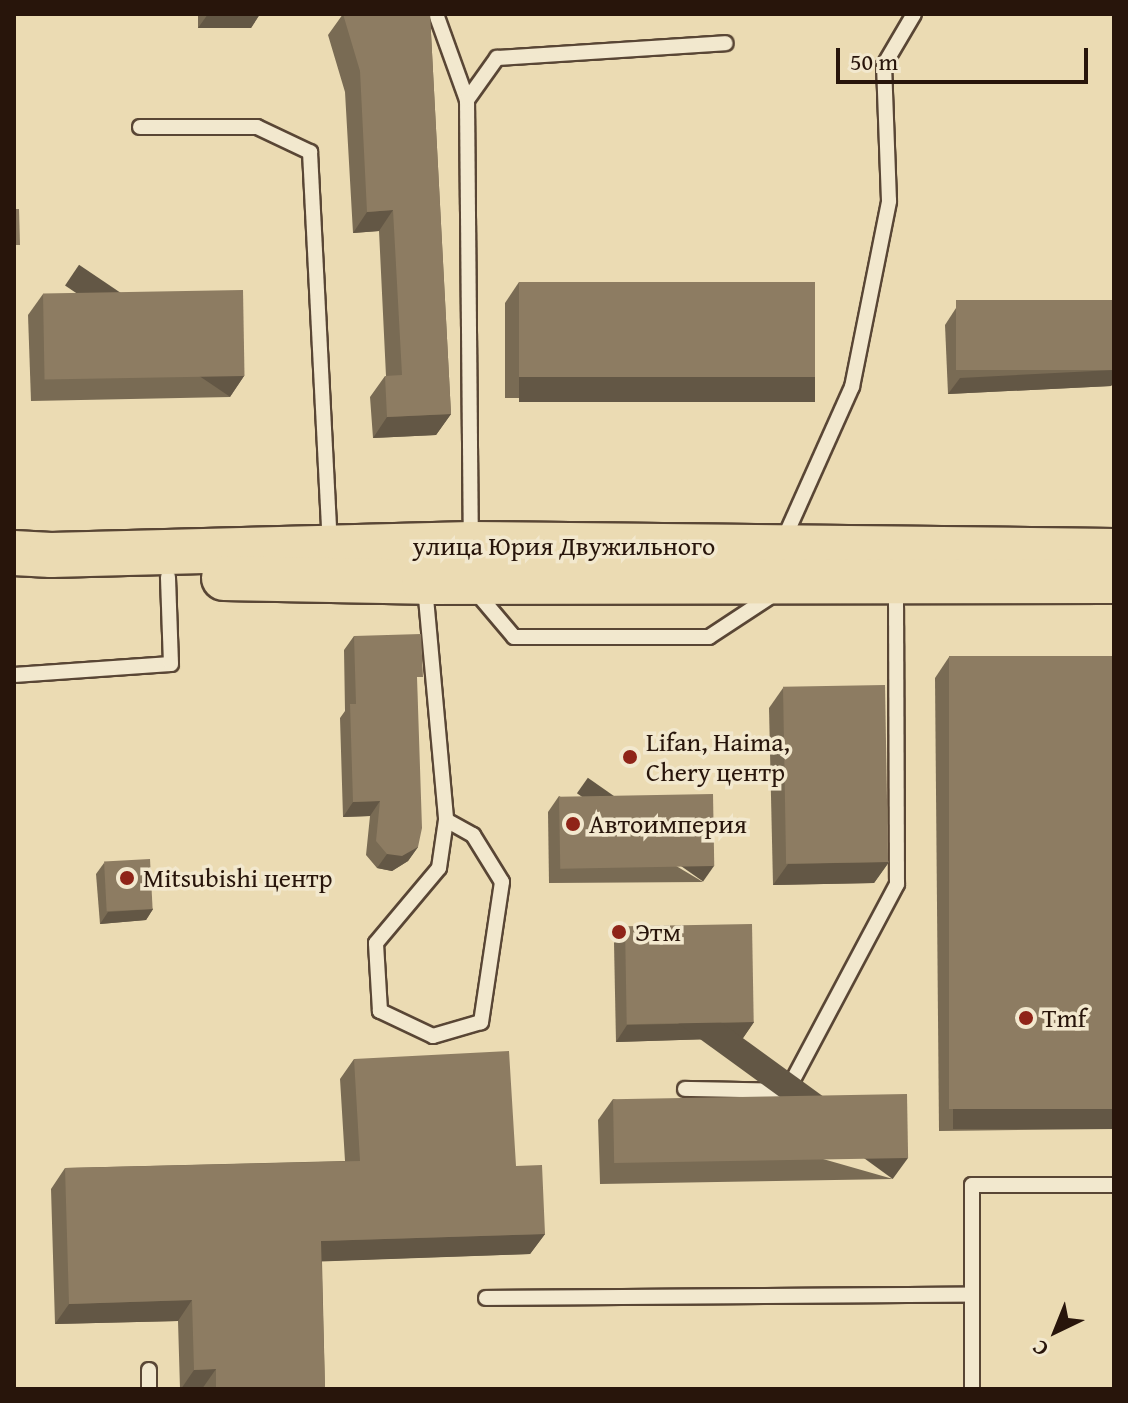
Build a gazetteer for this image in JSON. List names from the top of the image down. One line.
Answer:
{"streets":{"main road":["улица Юрия Двужильного"]},"places":["Lifan, Haima, Chery центр","Автоимперия","Mitsubishi центр","Этм","Tmf"],"scale_bar":"50 m","north":"bottom left"}
